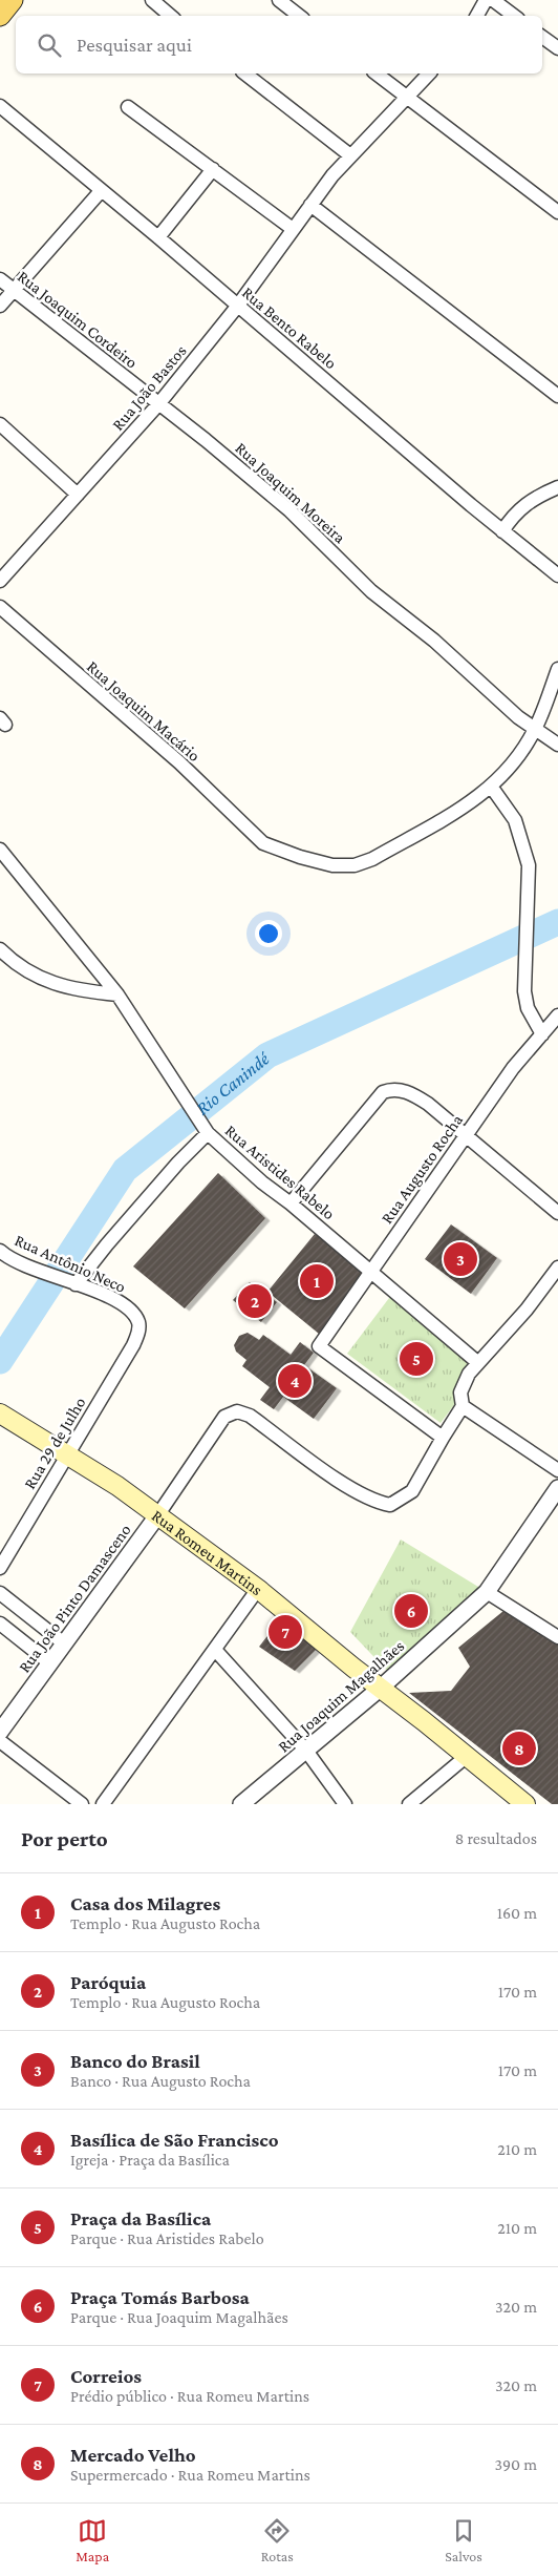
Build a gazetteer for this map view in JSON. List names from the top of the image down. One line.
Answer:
{"streets":{"main road":["Rua Romeu Martins"],"street":["Rua Joaquim Cordeiro","Rua Bento Rabelo","Rua João Bastos","Rua Joaquim Moreira","Rua Joaquim Macário","Rua Augusto Rocha","Rua Aristides Rabelo","Rua Antônio Neco","Rua 29 de Julho","Rua João Pinto Damasceno","Rua Joaquim Magalhães"]},"crossings":[["Rua Joaquim Cordeiro","Rua João Bastos"],["Rua Joaquim Cordeiro","Rua Joaquim Moreira"],["Rua Bento Rabelo","Rua João Bastos"],["Rua João Bastos","Rua Joaquim Moreira"],["Rua Augusto Rocha","Rua Aristides Rabelo"],["Rua Augusto Rocha","Rua João Pinto Damasceno"],["Rua Antônio Neco","Rua 29 de Julho"],["Rua 29 de Julho","Rua Romeu Martins"],["Rua Romeu Martins","Rua João Pinto Damasceno"],["Rua Romeu Martins","Rua Joaquim Magalhães"]],"water":["Rio Canindé"],"page":{"search":"Pesquisar aqui","pins":["3","1","2","5","4","6","7","8"],"heading":["Por perto","8 resultados"],"list":[{"mark":"1","name":"Casa dos Milagres","note":"Templo · Rua Augusto Rocha","value":"160 m"},{"mark":"2","name":"Paróquia","note":"Templo · Rua Augusto Rocha","value":"170 m"},{"mark":"3","name":"Banco do Brasil","note":"Banco · Rua Augusto Rocha","value":"170 m"},{"mark":"4","name":"Basílica de São Francisco","note":"Igreja · Praça da Basílica","value":"210 m"},{"mark":"5","name":"Praça da Basílica","note":"Parque · Rua Aristides Rabelo","value":"210 m"},{"mark":"6","name":"Praça Tomás Barbosa","note":"Parque · Rua Joaquim Magalhães","value":"320 m"},{"mark":"7","name":"Correios","note":"Prédio público · Rua Romeu Martins","value":"320 m"},{"mark":"8","name":"Mercado Velho","note":"Supermercado · Rua Romeu Martins","value":"390 m"}],"nav":["Mapa","Rotas","Salvos"]}}
